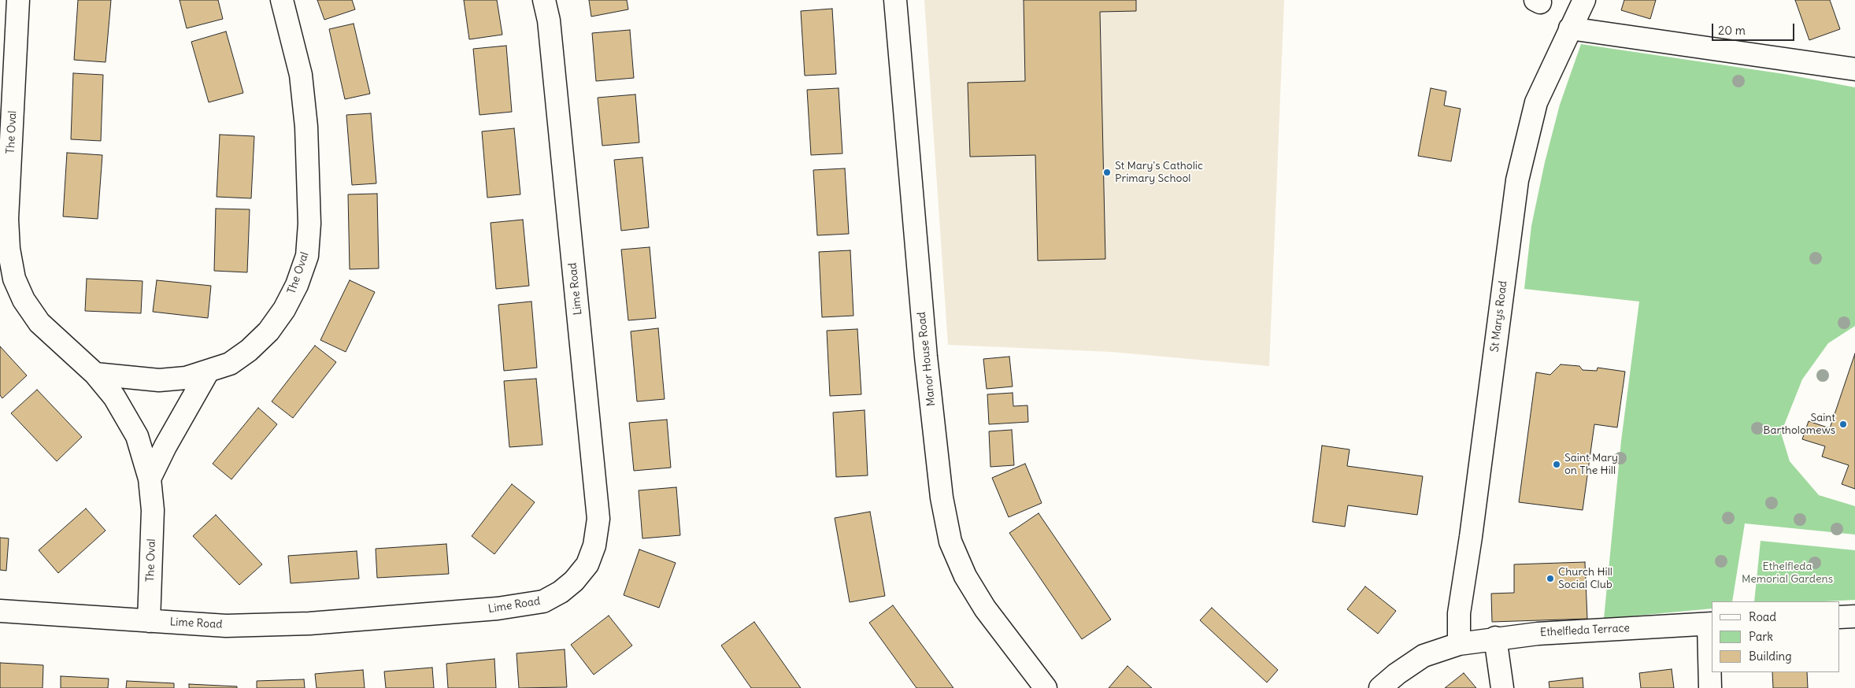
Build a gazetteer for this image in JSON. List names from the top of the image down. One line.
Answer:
{"streets":{"street":["The Oval","Lime Road","St Marys Road","Manor House Road","Ethelfleda Terrace"]},"crossings":[["The Oval","Lime Road"],["St Marys Road","Ethelfleda Terrace"]],"parks":["Ethelfleda Memorial Gardens"],"places":["St Mary's Catholic Primary School","Saint Bartholomews","Saint Mary on The Hill","Church Hill Social Club"],"legend":["Road","Park","Building"],"scale_bar":"20 m"}
